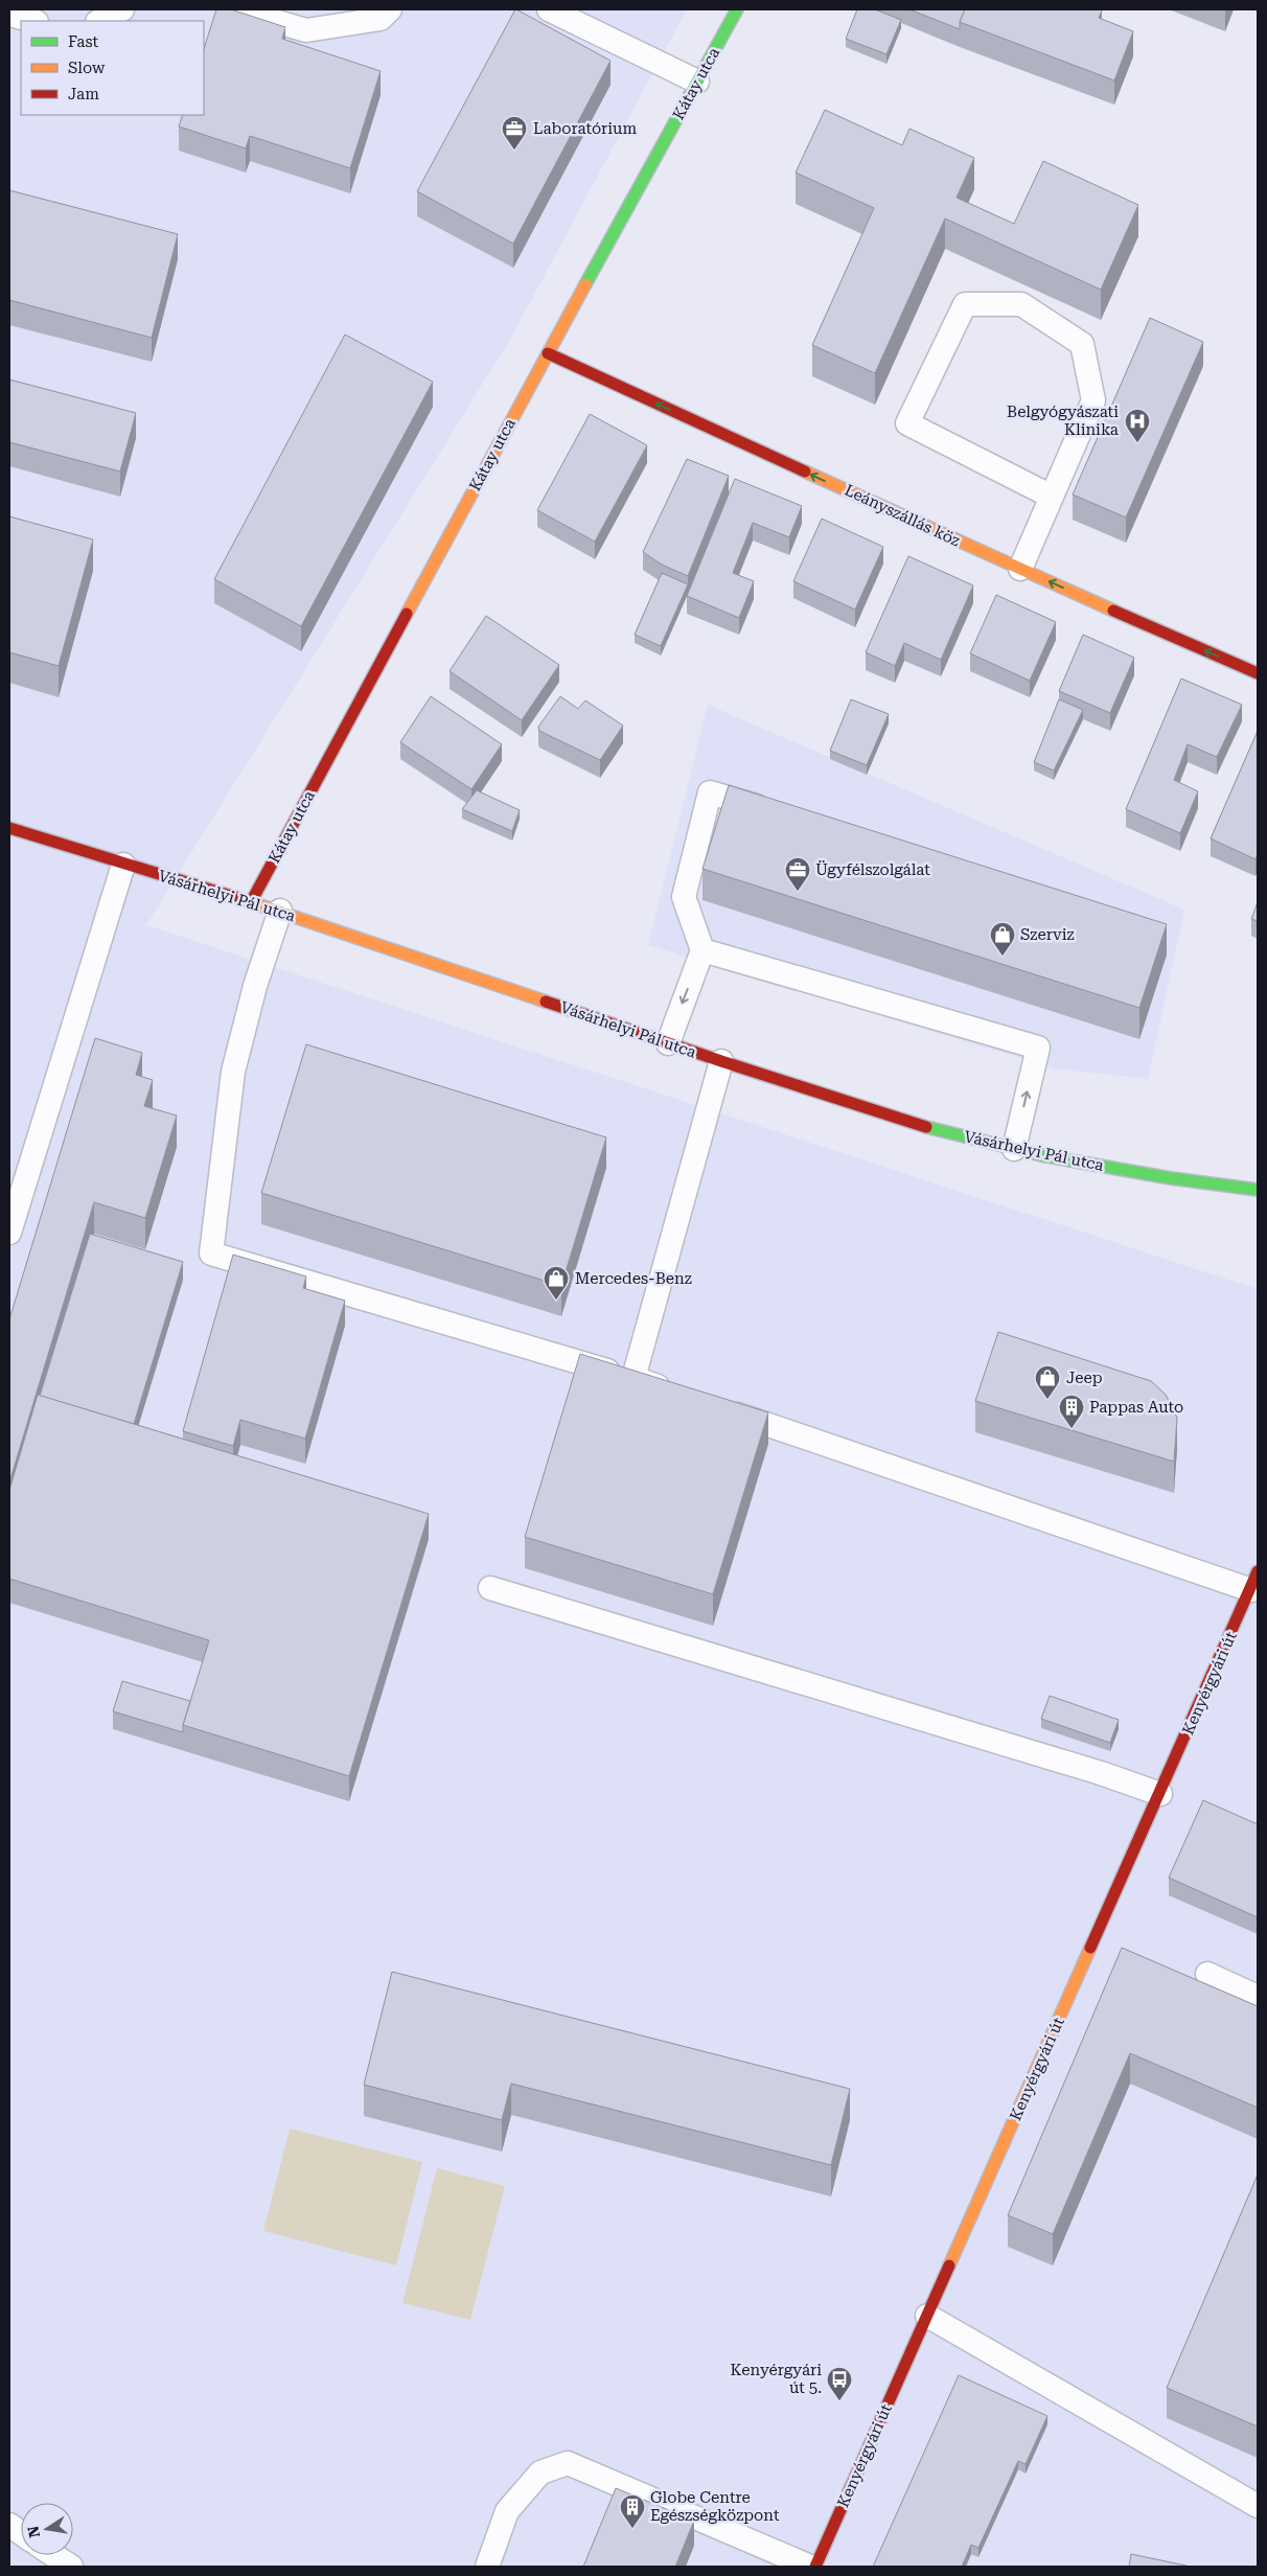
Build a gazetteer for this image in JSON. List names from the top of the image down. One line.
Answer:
{"streets":{"street":["Kátay utca","Leányszállás köz","Vásárhelyi Pál utca","Kenyérgyári út"]},"crossings":[["Kátay utca","Leányszállás köz"],["Kátay utca","Vásárhelyi Pál utca"]],"one_way":["Leányszállás köz"],"places":{"office":["Laboratórium","Ügyfélszolgálat"],"hospital":["Belgyógyászati Klinika"],"shop":["Szerviz","Mercedes-Benz","Jeep"],"building":["Pappas Auto","Globe Centre Egészségközpont"],"bus stop":["Kenyérgyári út 5."]},"legend":["Fast","Slow","Jam"],"north":"left"}
